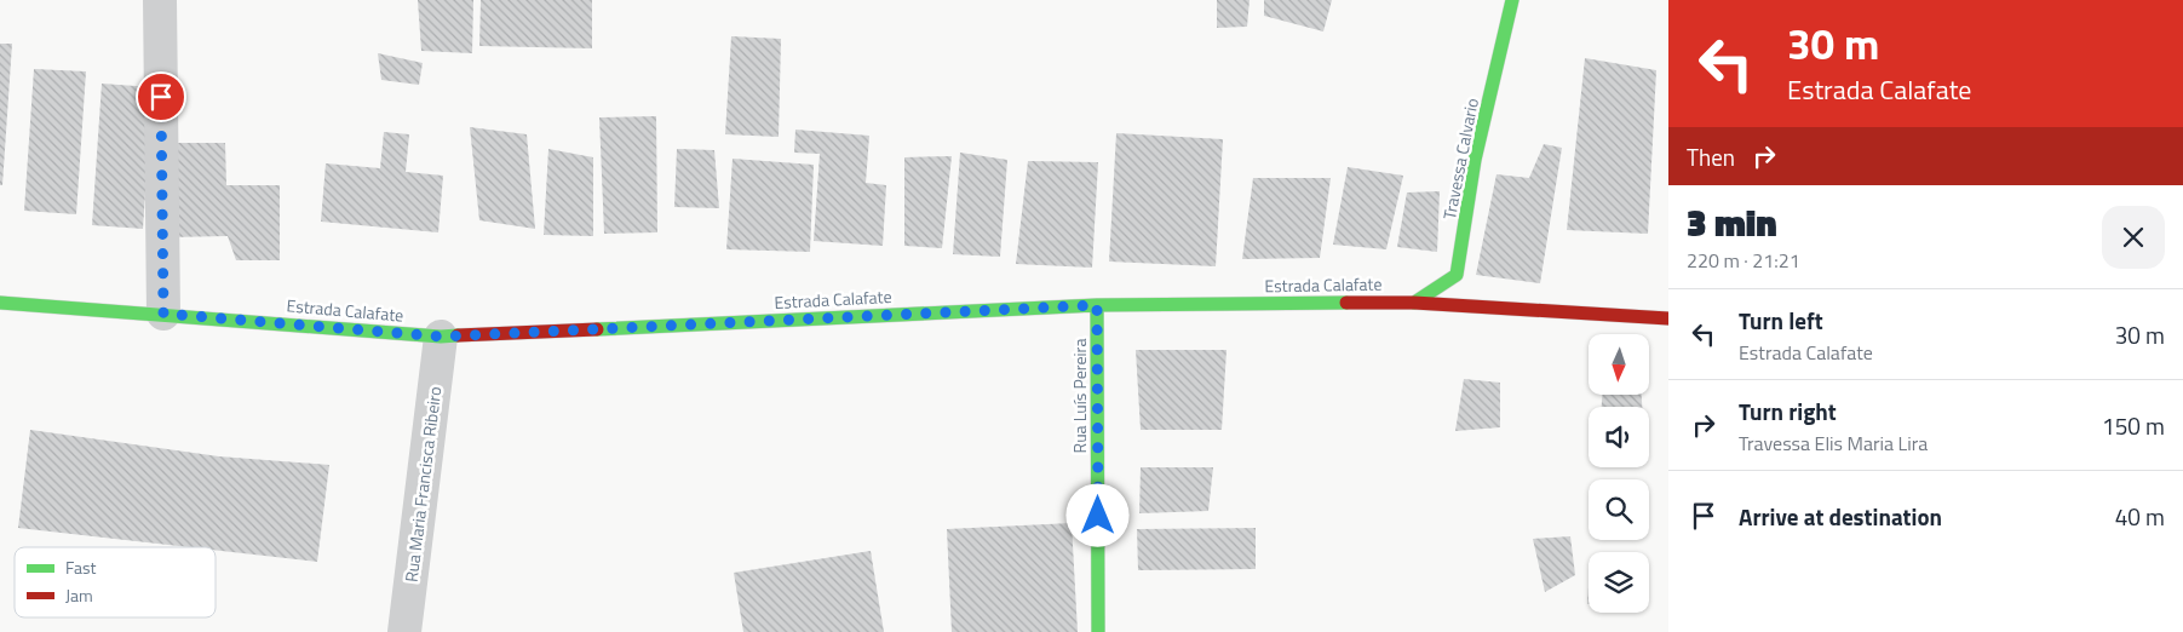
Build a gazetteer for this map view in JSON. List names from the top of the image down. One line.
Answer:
{"streets":{"street":["Travessa Calvario","Estrada Calafate","Rua Luís Pereira","Rua Maria Francisca Ribeiro"]},"crossings":[["Travessa Calvario","Estrada Calafate"],["Estrada Calafate","Rua Luís Pereira"],["Estrada Calafate","Rua Maria Francisca Ribeiro"]],"legend":["Fast","Jam"],"north":"bottom","page":{"turn":["30 m","Estrada Calafate"],"then":"Then","heading":["3 min","220 m · 21:21"],"list":[{"name":"Turn left","note":"Estrada Calafate","value":"30 m"},{"name":"Turn right","note":"Travessa Elis Maria Lira","value":"150 m"},{"name":"Arrive at destination","value":"40 m"}]}}
